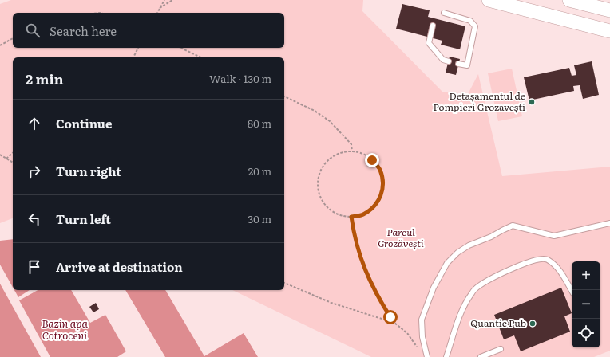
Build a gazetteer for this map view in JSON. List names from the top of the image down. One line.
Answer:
{"water":["Bazin apa Cotroceni"],"parks":["Parcul Grozăvești"],"places":["Detașamentul de Pompieri Grozavești","Quantic Pub"],"page":{"search":"Search here","heading":["2 min","Walk · 130 m"],"list":[["Continue","80 m"],["Turn right","20 m"],["Turn left","30 m"],"Arrive at destination"],"map_buttons":["+","−"]}}
